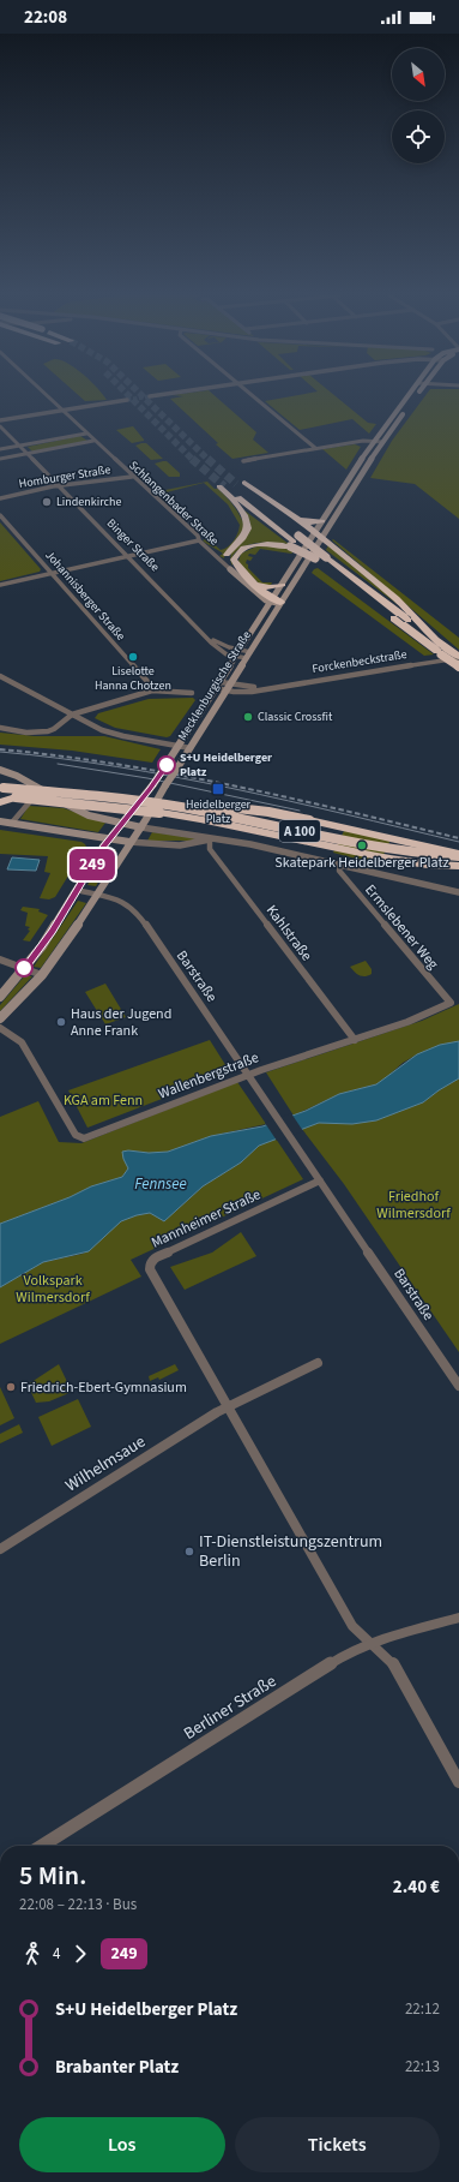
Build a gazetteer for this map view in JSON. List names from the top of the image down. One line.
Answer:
{"streets":{"highway":["A 100"],"main road":["Mecklenburgische Straße"],"street":["Homburger Straße","Schlangenbader Straße","Binger Straße","Johannisberger Straße","Forckenbeckstraße","Ermslebener Weg","Kahlstraße","Barstraße","Wallenbergstraße","Mannheimer Straße","Wilhelmsaue","Berliner Straße"]},"crossings":[["Homburger Straße","Schlangenbader Straße"],["Homburger Straße","Binger Straße"],["Binger Straße","Mecklenburgische Straße"],["Forckenbeckstraße","Mecklenburgische Straße"],["Mecklenburgische Straße","Barstraße"],["Ermslebener Weg","Wallenbergstraße"],["Kahlstraße","Wallenbergstraße"],["Barstraße","Wallenbergstraße"],["Barstraße","Mannheimer Straße"],["Mannheimer Straße","Wilhelmsaue"],["Mannheimer Straße","Berliner Straße"]],"water":["Fennsee"],"parks":["KGA am Fenn","Friedhof Wilmersdorf","Volkspark Wilmersdorf"],"places":{"other":["Lindenkirche","Liselotte Hanna Chotzen","Classic Crossfit","S+U Heidelberger Platz","Skatepark Heidelberger Platz","Haus der Jugend Anne Frank","Friedrich-Ebert-Gymnasium","IT-Dienstleistungszentrum Berlin"],"transit":["Heidelberger Platz"]},"lines":["bus line 249"],"north":"bottom right","page":{"status":"22:08","on_map":"249","heading":["5 Min.","22:08 – 22:13 · Bus","2.40 €"],"legs":["4","249"],"list":[{"name":"S+U Heidelberger Platz","value":"22:12"},{"name":"Brabanter Platz","value":"22:13"}],"buttons":["Los","Tickets"]}}
